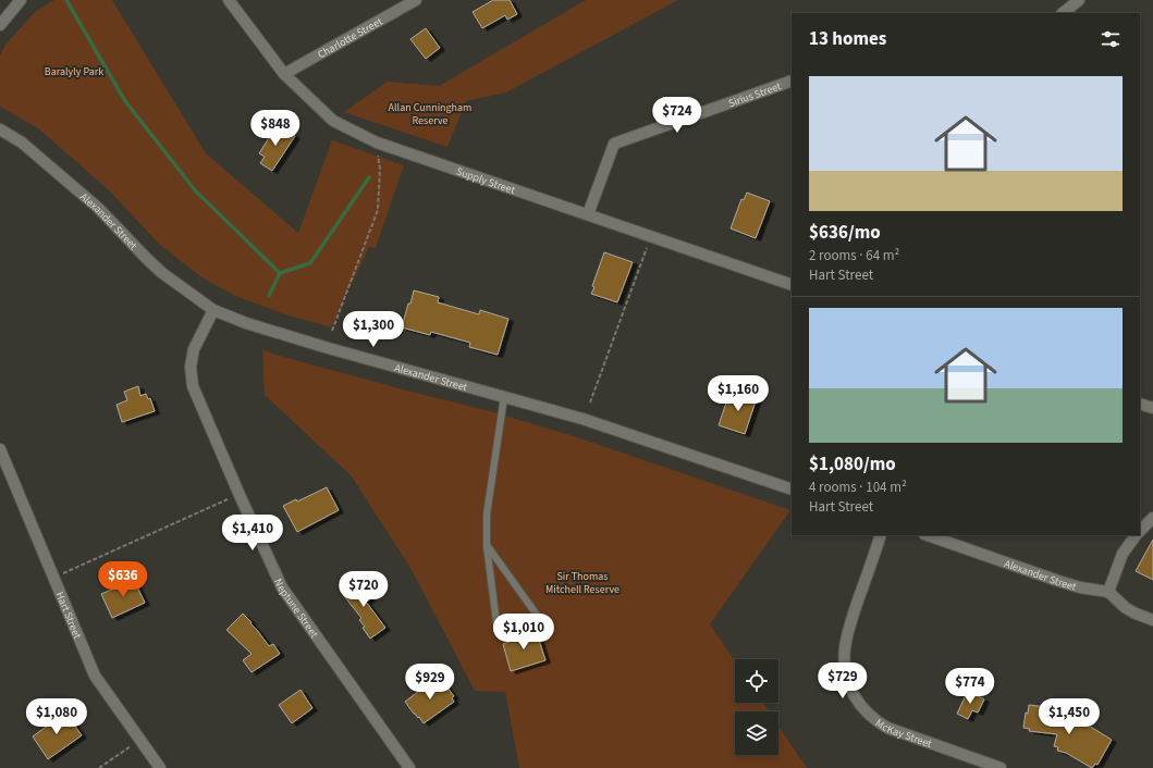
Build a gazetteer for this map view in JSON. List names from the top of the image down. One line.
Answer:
{"streets":{"street":["Charlotte Street","Sirius Street","Supply Street","Alexander Street","Neptune Street","Hart Street","McKay Street"]},"crossings":[["Charlotte Street","Supply Street"],["Sirius Street","Supply Street"],["Alexander Street","Neptune Street"]],"parks":["Baralyly Park","Allan Cunningham Reserve","Sir Thomas Mitchell Reserve"],"page":{"heading":"13 homes","list":[{"name":"$636/mo","note":"2 rooms · 64 m² · Hart Street"},{"name":"$1,080/mo","note":"4 rooms · 104 m² · Hart Street"}],"price":["$724","$848","$1,300","$1,160","$1,410","$636","$720","$1,010","$729","$929","$774","$1,080","$1,450"]}}
